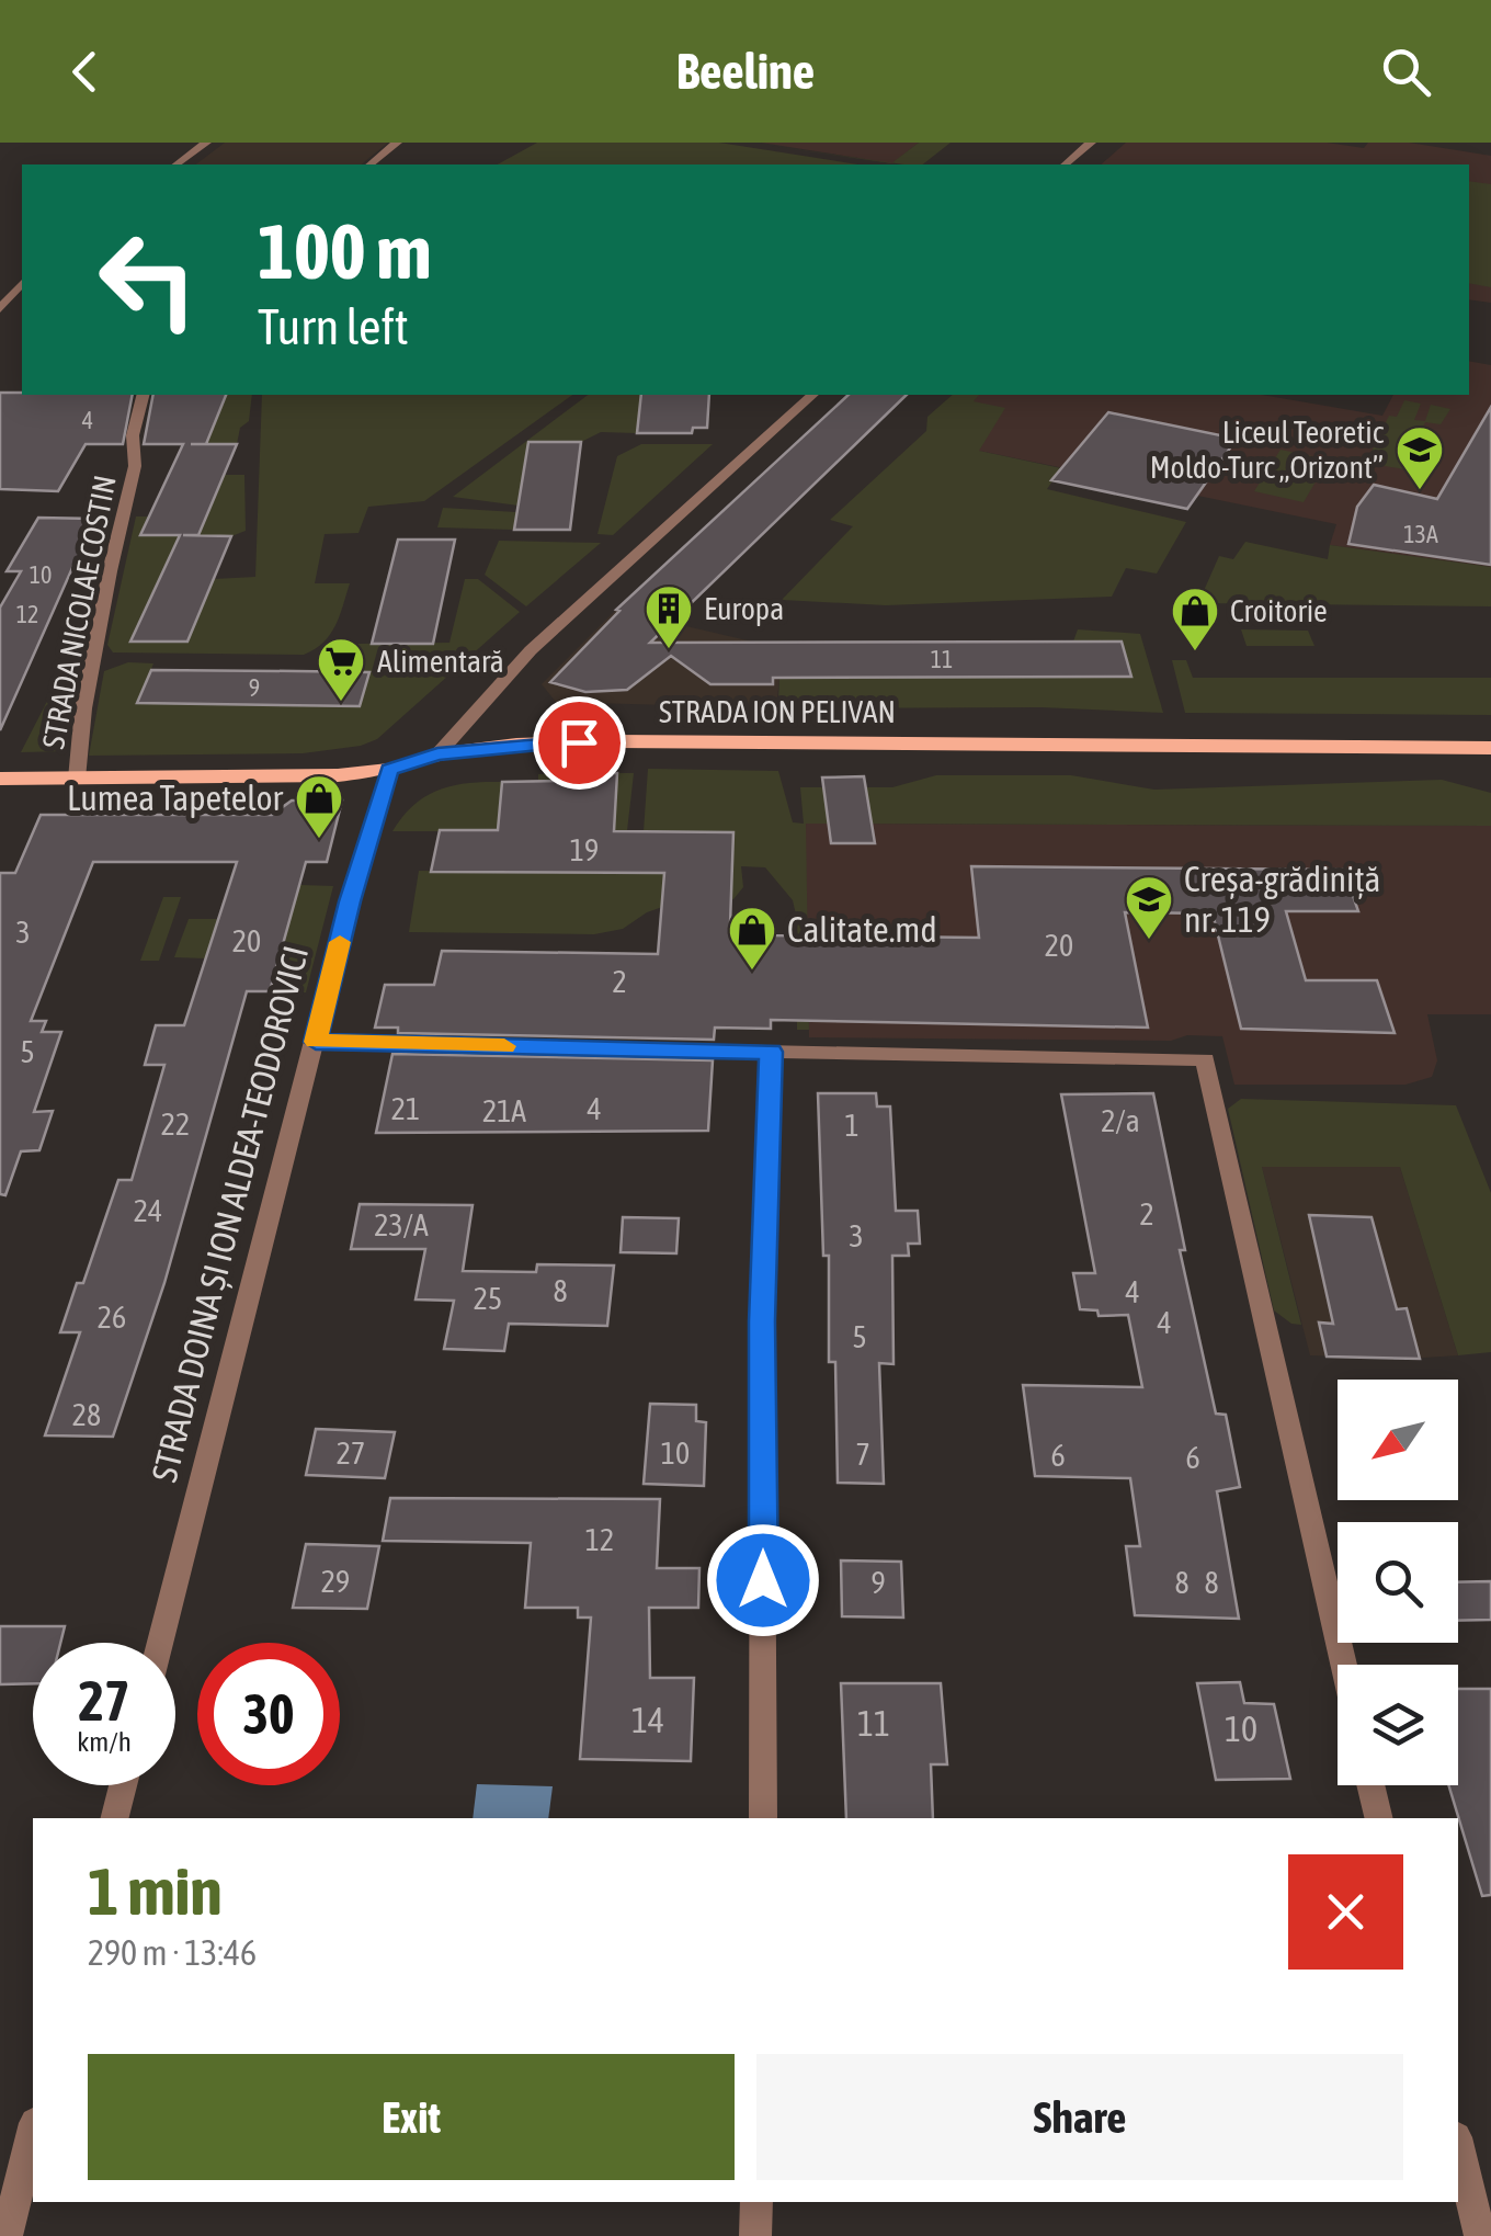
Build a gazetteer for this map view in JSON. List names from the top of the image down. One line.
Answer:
{"streets":{"main road":["STRADA ION PELIVAN"],"street":["STRADA NICOLAE COSTIN","STRADA DOINA ȘI ION ALDEA-TEODOROVICI"]},"crossings":[["STRADA NICOLAE COSTIN","STRADA ION PELIVAN"],["STRADA ION PELIVAN","STRADA DOINA ȘI ION ALDEA-TEODOROVICI"]],"places":{"school or university":["Liceul Teoretic Moldo-Turc „Orizont”","Creșa-grădiniță nr. 119"],"building":["Europa"],"shop":["Croitorie","Lumea Tapetelor","Calitate.md"],"supermarket":["Alimentară"]},"house_numbers":["4","13A","10","12","11","9","19","3","20","20","2","5","21","4","21A","2/a","22","1","24","2","23/A","3","8","4","25","26","4","5","28","27","10","7","6","6","12","29","9","8","8","14","11","10"],"north":"bottom left","page":{"header":"Beeline","turn":["100 m","Turn left"],"speed":"27 km/h","limit":"30","heading":["1 min","290 m · 13:46"],"buttons":["Exit","Share"]}}
